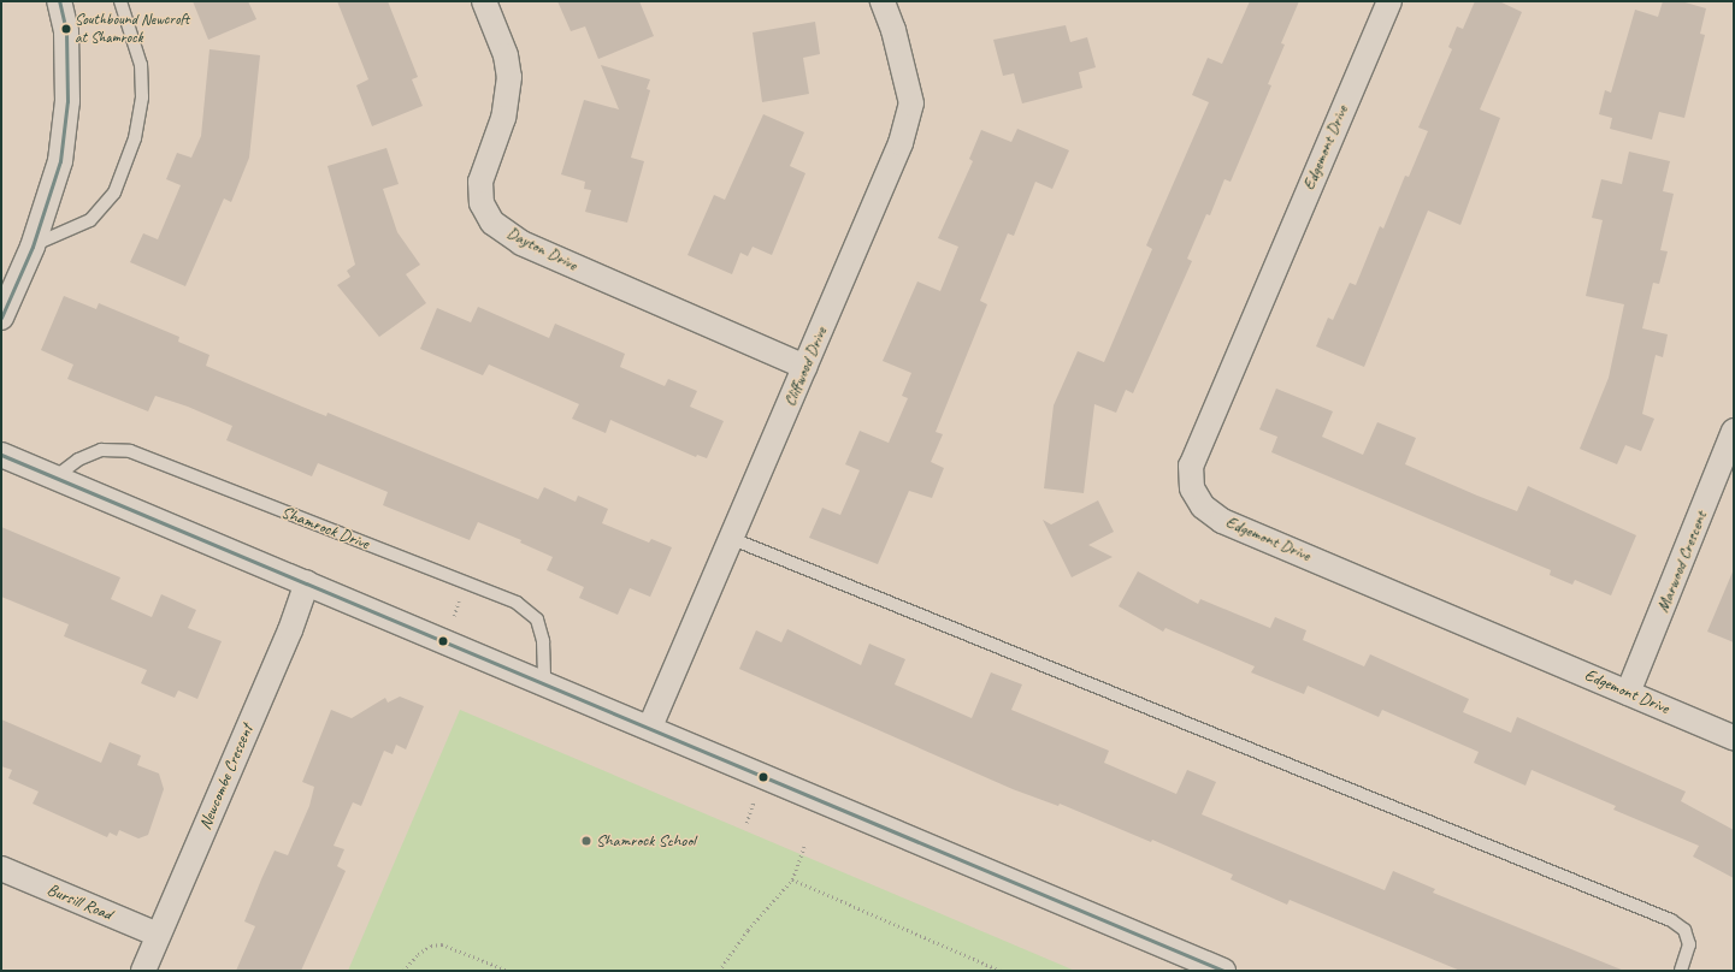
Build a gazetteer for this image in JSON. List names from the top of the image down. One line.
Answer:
{"streets":{"street":["Edgemont Drive","Dayton Drive","Cliffwood Drive","Marwood Crescent","Newcombe Crescent","Bursill Road"],"lane":["Shamrock Drive"]},"crossings":[["Edgemont Drive","Marwood Crescent"],["Dayton Drive","Cliffwood Drive"],["Newcombe Crescent","Bursill Road"]],"places":["Southbound Newcroft at Shamrock","Shamrock School"]}
